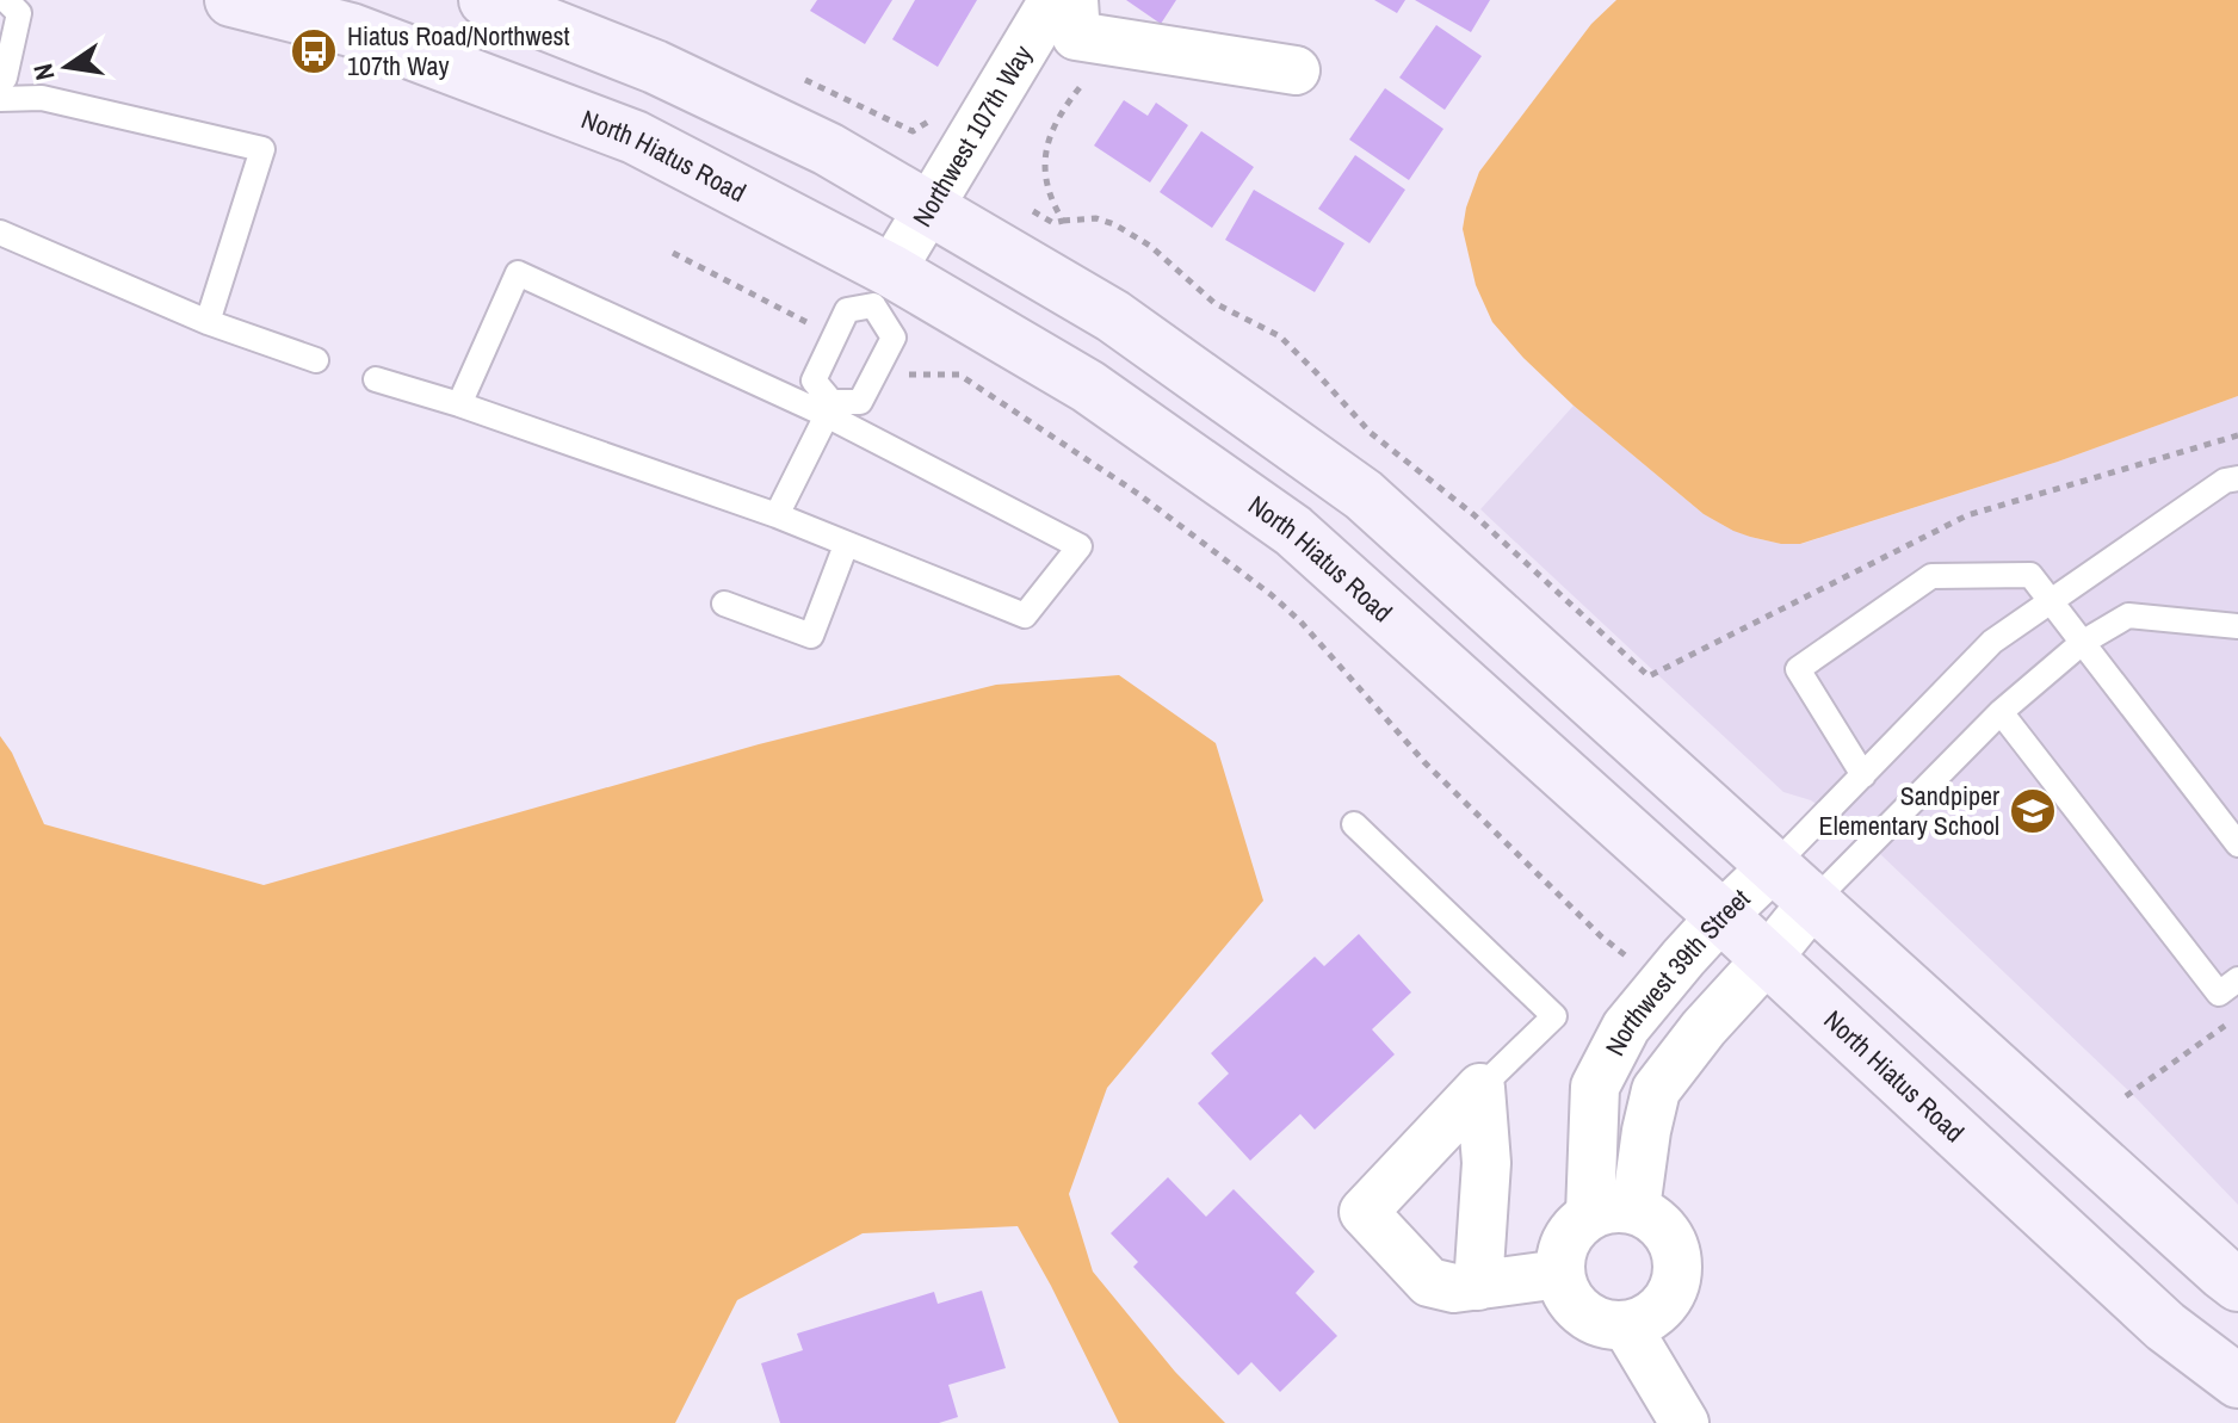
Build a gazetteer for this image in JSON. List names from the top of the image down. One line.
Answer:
{"streets":{"main road":["North Hiatus Road"],"street":["Northwest 107th Way","Northwest 39th Street"]},"crossings":[["Northwest 107th Way","North Hiatus Road"],["North Hiatus Road","Northwest 39th Street"]],"places":{"bus stop":["Hiatus Road/Northwest 107th Way"],"school or university":["Sandpiper Elementary School"]},"north":"left"}
